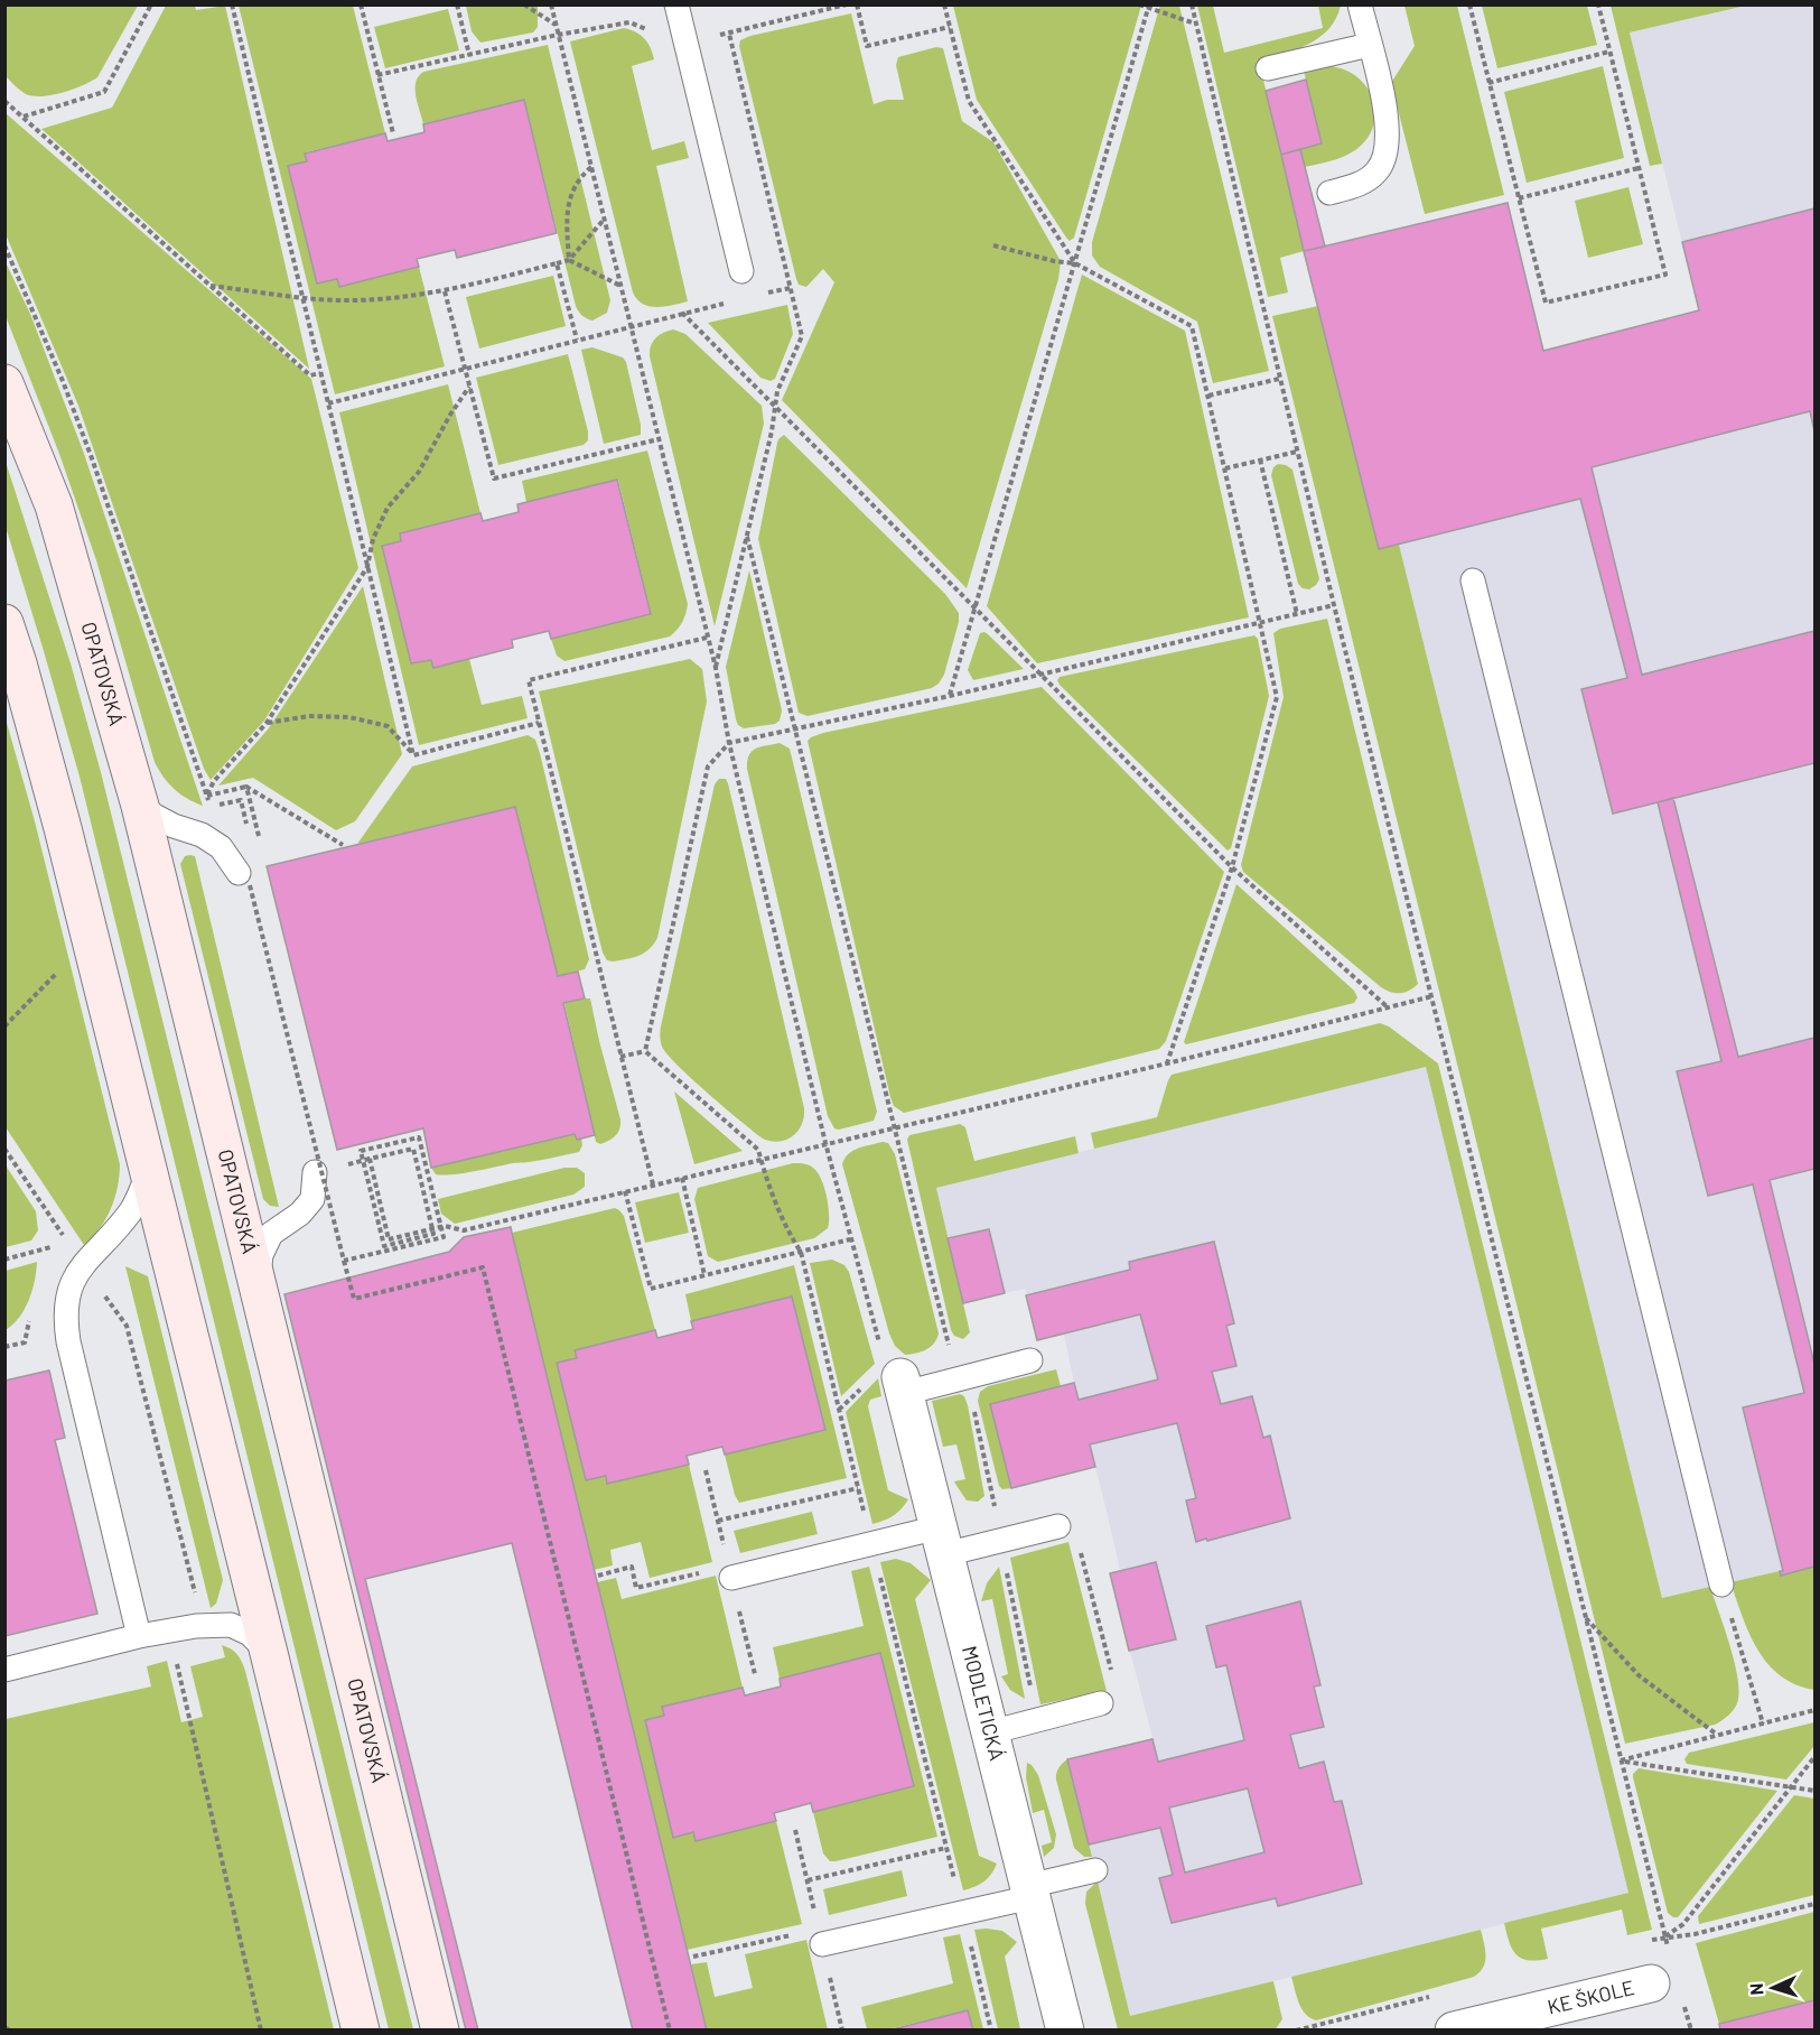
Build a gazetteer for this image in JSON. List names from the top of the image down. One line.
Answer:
{"streets":{"main road":["OPATOVSKÁ"],"street":["MODLETICKÁ","KE ŠKOLE"]},"north":"left"}
